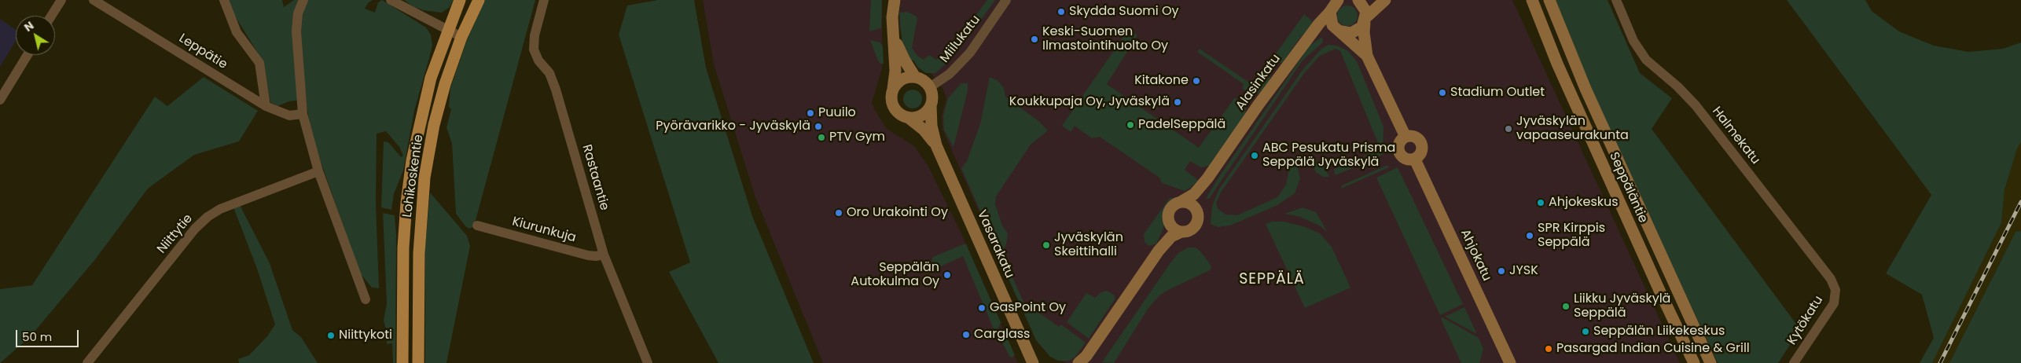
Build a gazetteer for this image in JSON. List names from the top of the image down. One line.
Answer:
{"streets":{"main road":["Lohikoskentie"],"street":["Miilukatu","Leppätie","Alasinkatu","Halmekatu","Rastaantie","Seppäläntie","Kiurunkuja","Niittytie","Vasarakatu","Ahjokatu","Kytökatu"]},"crossings":[["Miilukatu","Vasarakatu"],["Halmekatu","Kytökatu"],["Rastaantie","Kiurunkuja"]],"districts":["SEPPÄLÄ"],"places":["Skydda Suomi Oy","Keski-Suomen Ilmastointihuolto Oy","Kitakone","Stadium Outlet","Koukkupaja Oy, Jyväskylä","Puuilo","PadelSeppälä","Pyörävarikko - Jyväskylä","Jyväskylän vapaaseurakunta","PTV Gym","ABC Pesukatu Prisma Seppälä Jyväskylä","Ahjokeskus","Oro Urakointi Oy","SPR Kirppis Seppälä","Jyväskylän Skeittihalli","JYSK","Seppälän Autokulma Oy","Liikku Jyväskylä Seppälä","GasPoint Oy","Seppälän Liikekeskus","Carglass","Niittykoti","Pasargad Indian Cuisine & Grill"],"scale_bar":"50 m","north":"top left"}
